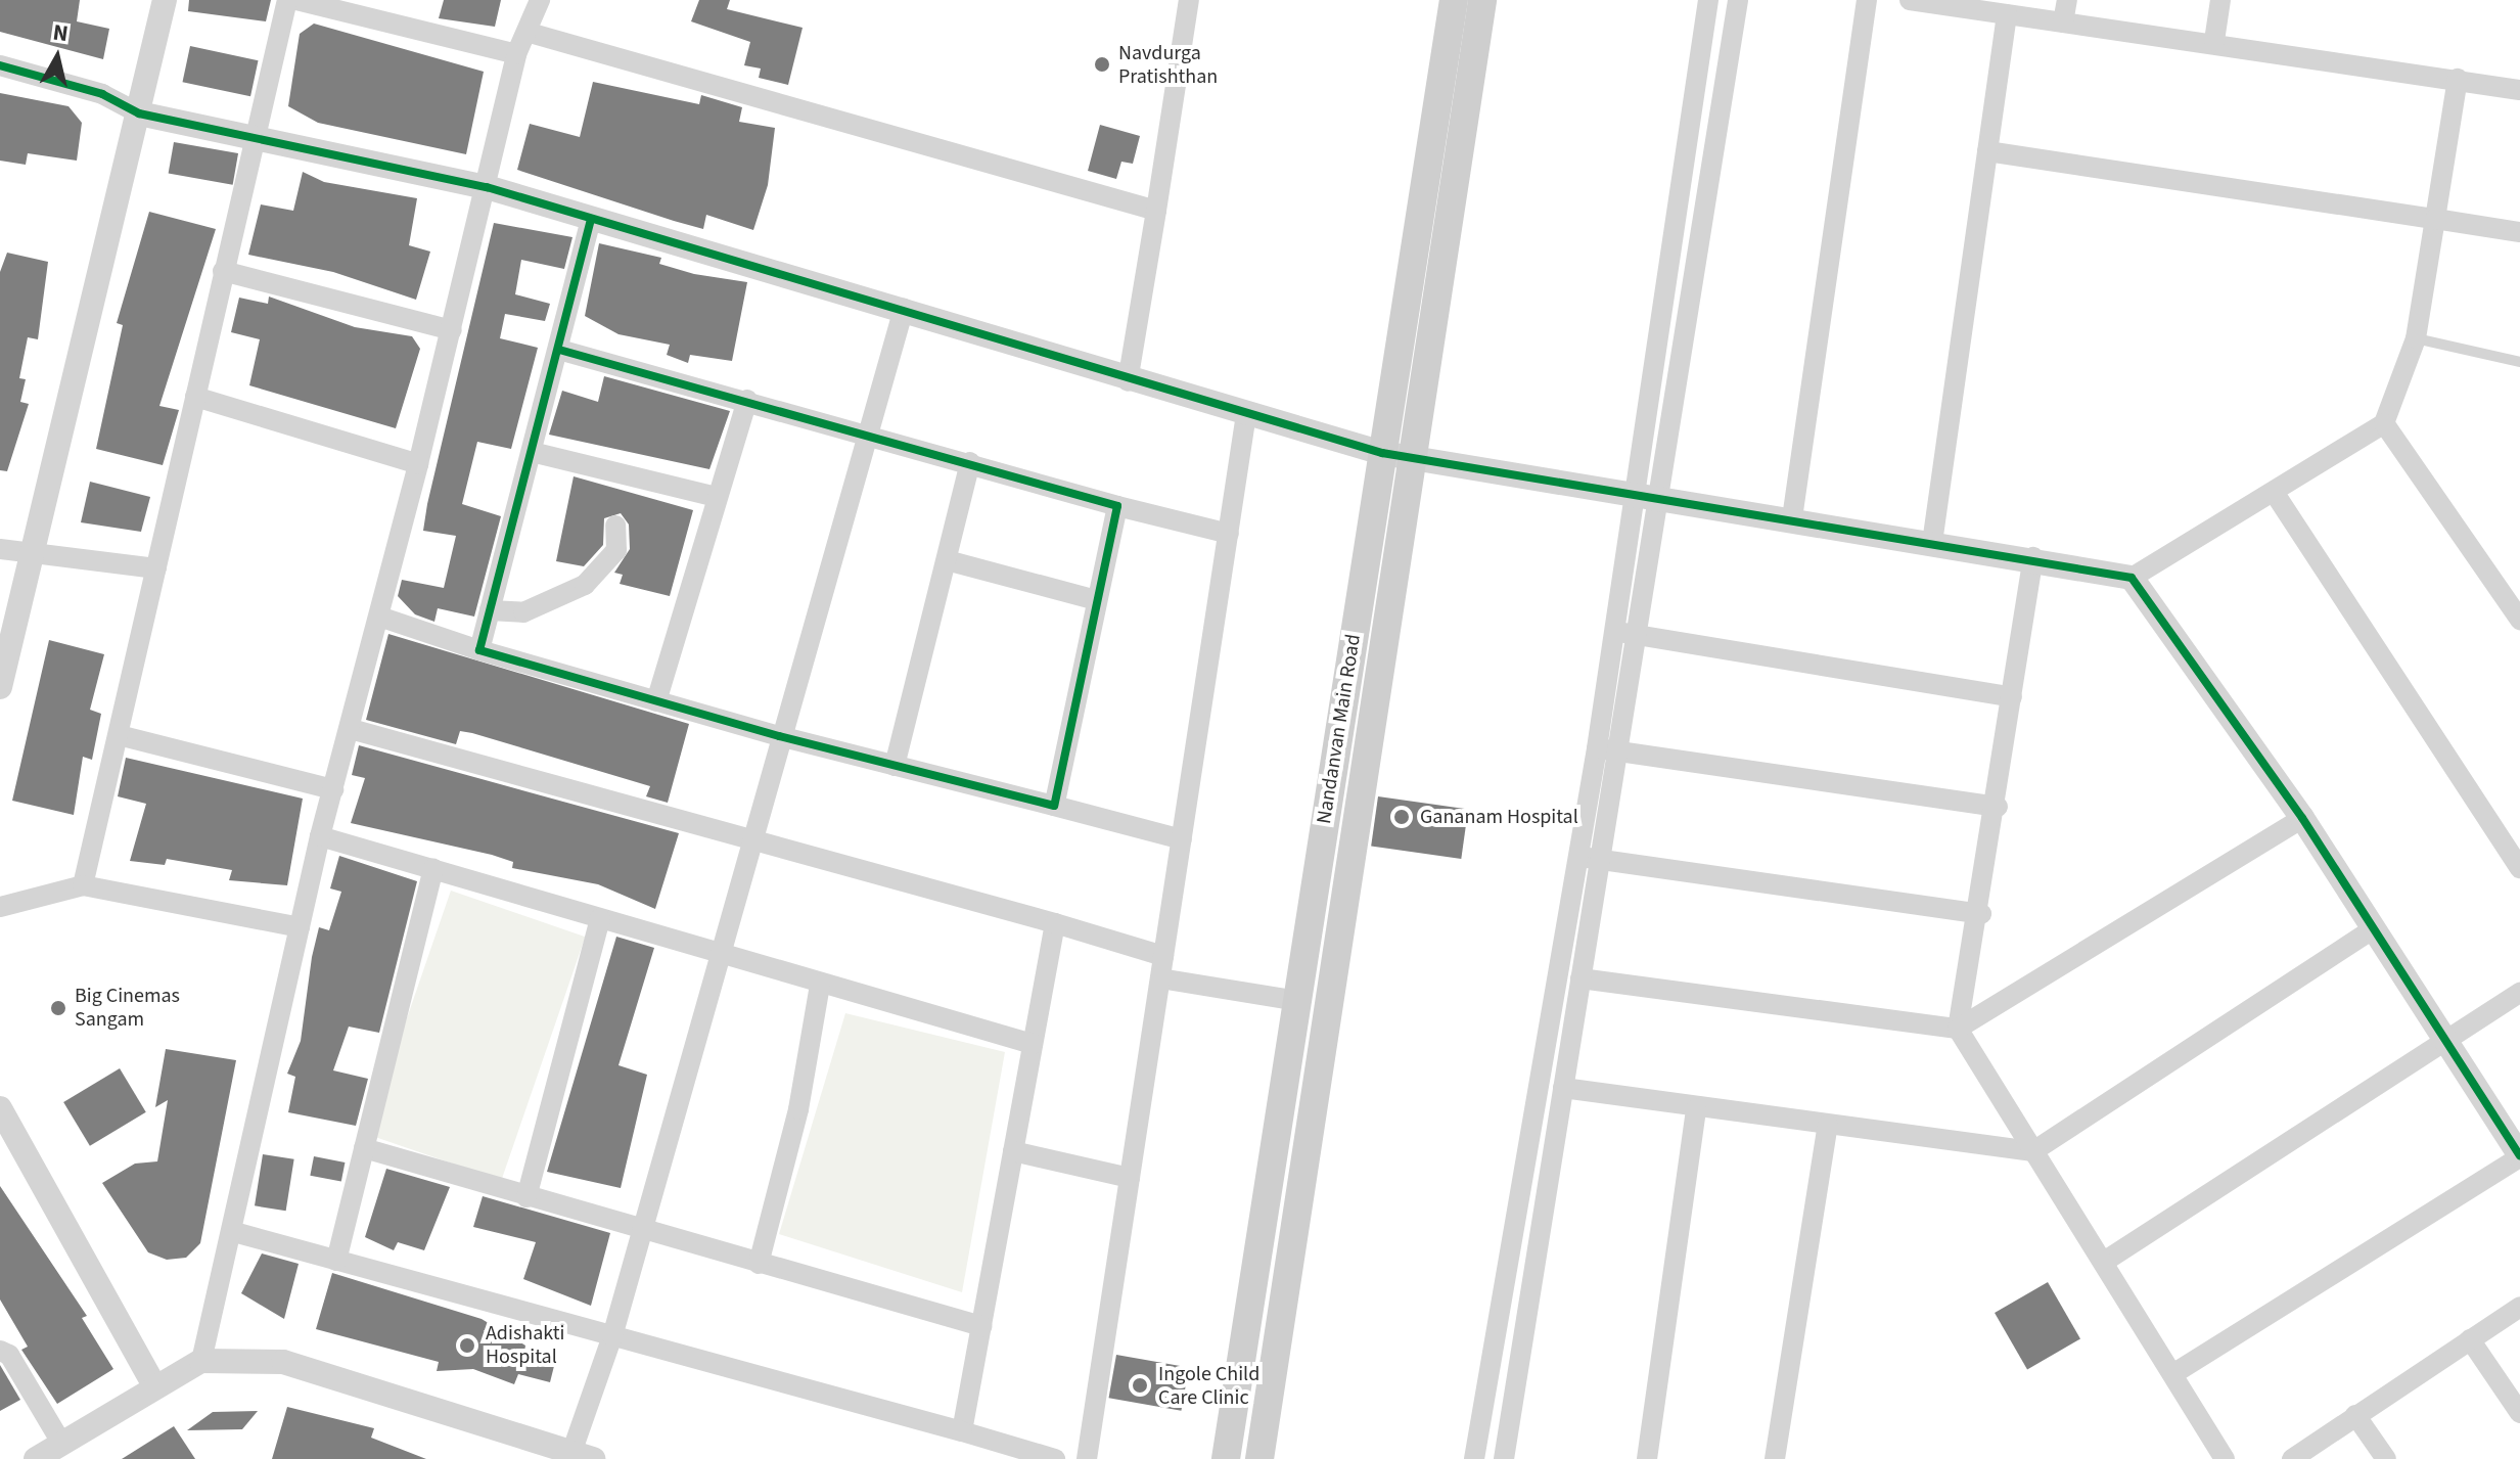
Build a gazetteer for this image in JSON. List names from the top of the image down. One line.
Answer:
{"streets":{"main road":["Nandanvan Main Road"]},"places":["Navdurga Pratishthan","Gananam Hospital","Big Cinemas Sangam","Adishakti Hospital","Ingole Child Care Clinic"],"north":"top"}
